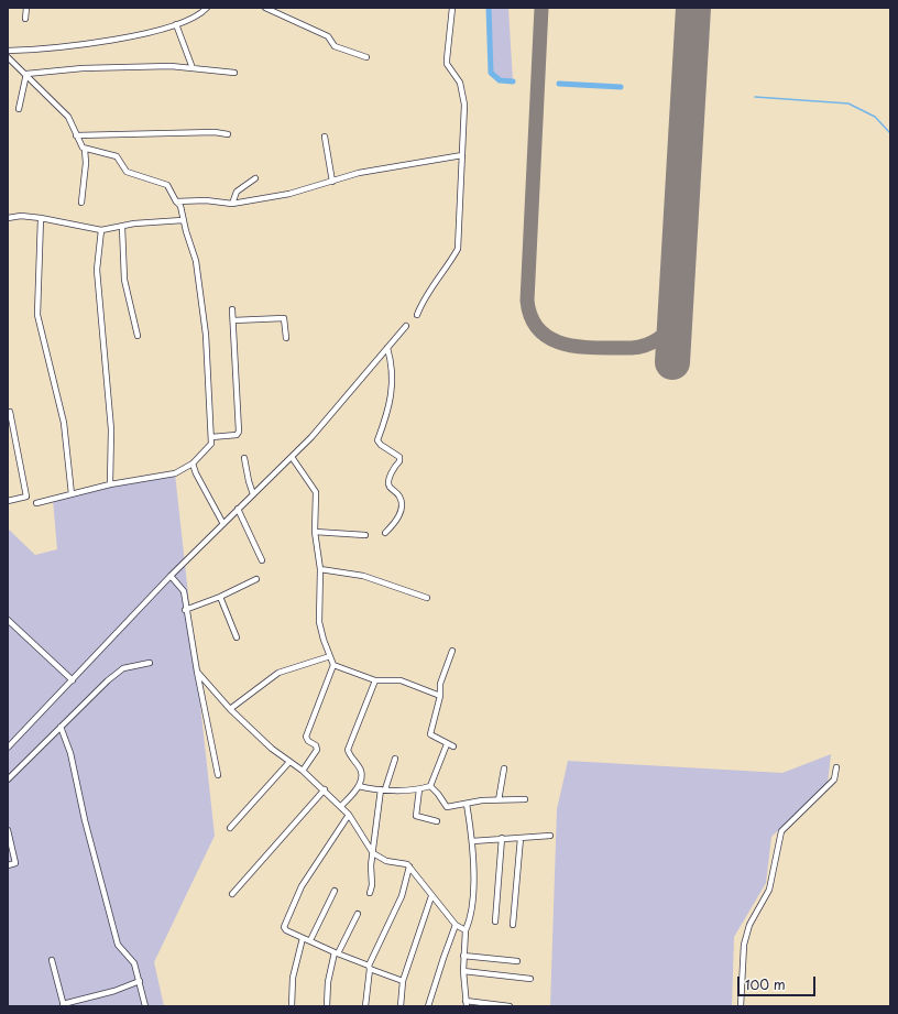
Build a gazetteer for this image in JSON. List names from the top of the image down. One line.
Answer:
{"scale_bar":"100 m"}
